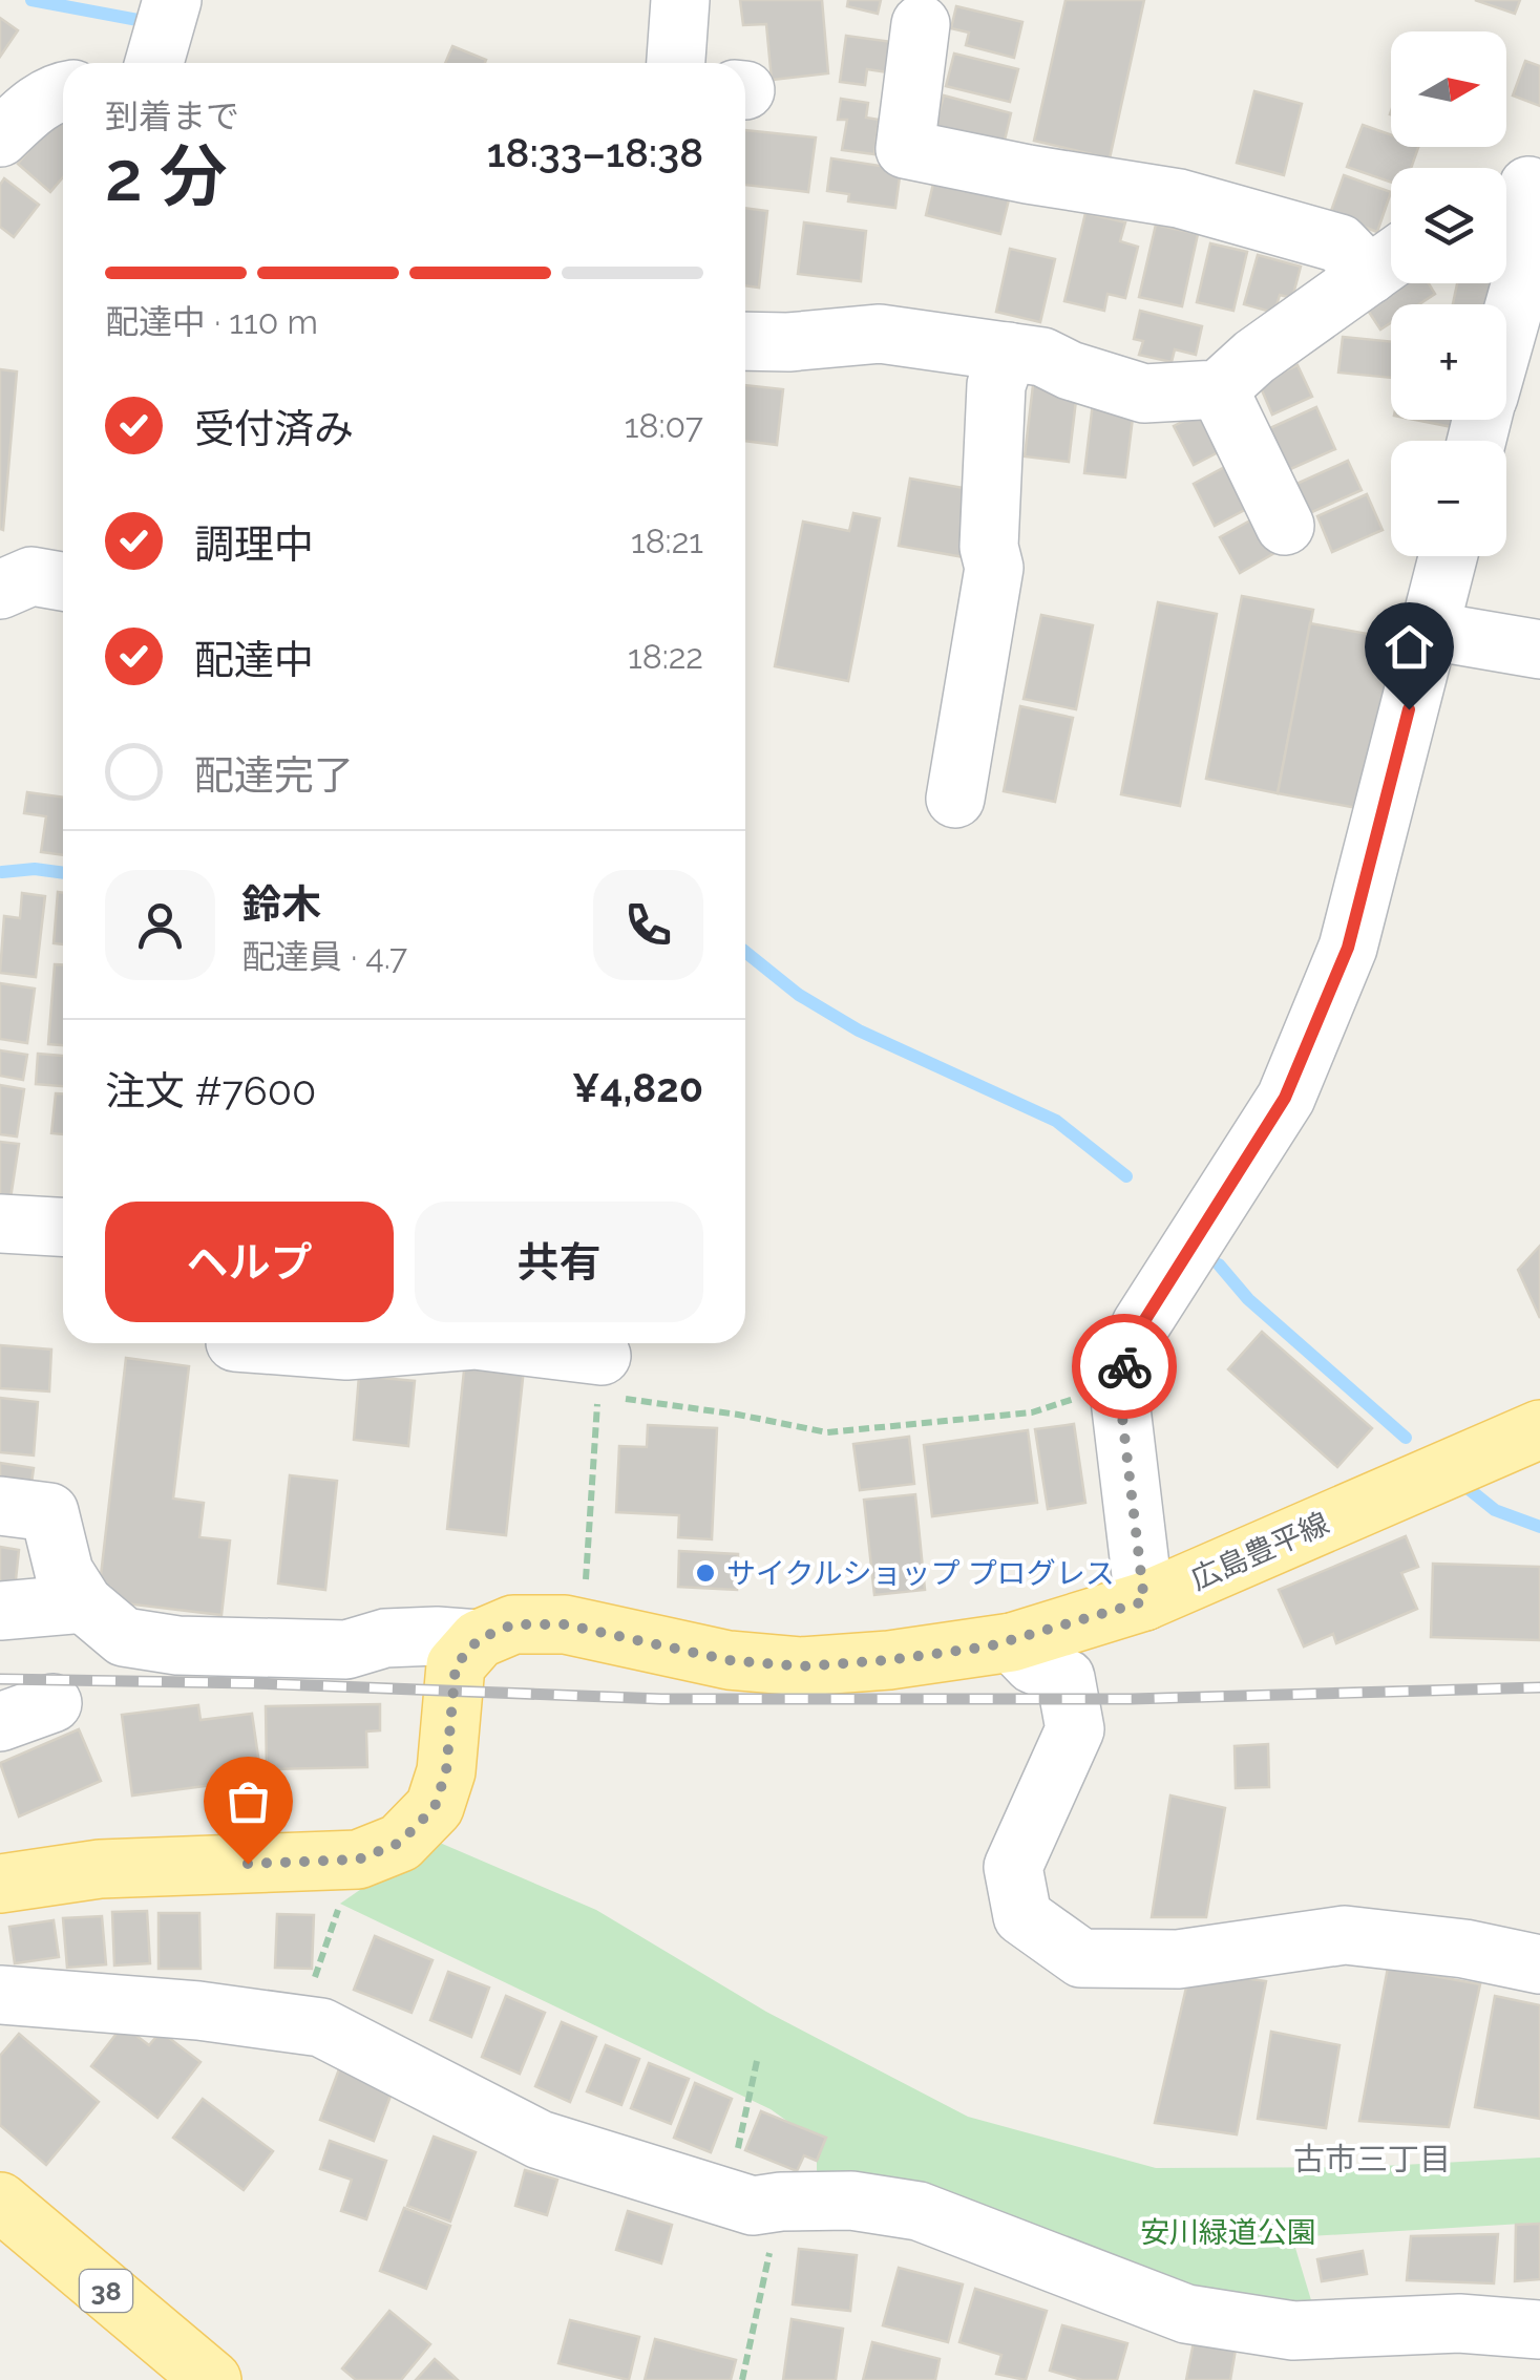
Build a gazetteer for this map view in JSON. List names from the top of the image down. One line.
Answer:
{"streets":{"main road":["広島豊平線","38"]},"districts":["古市三丁目"],"parks":["安川緑道公園"],"places":["サイクルショップ プログレス"],"north":"right","page":{"map_buttons":["+","−"],"heading":["2 分","到着まで","18:33–18:38"],"panel":["鈴木","配達員 · 4.7","注文 #7600","¥4,820"],"bar":"配達中 · 110 m","list":[["受付済み","18:07"],["調理中","18:21"],["配達中","18:22"],"配達完了"],"buttons":["ヘルプ","共有"]}}
